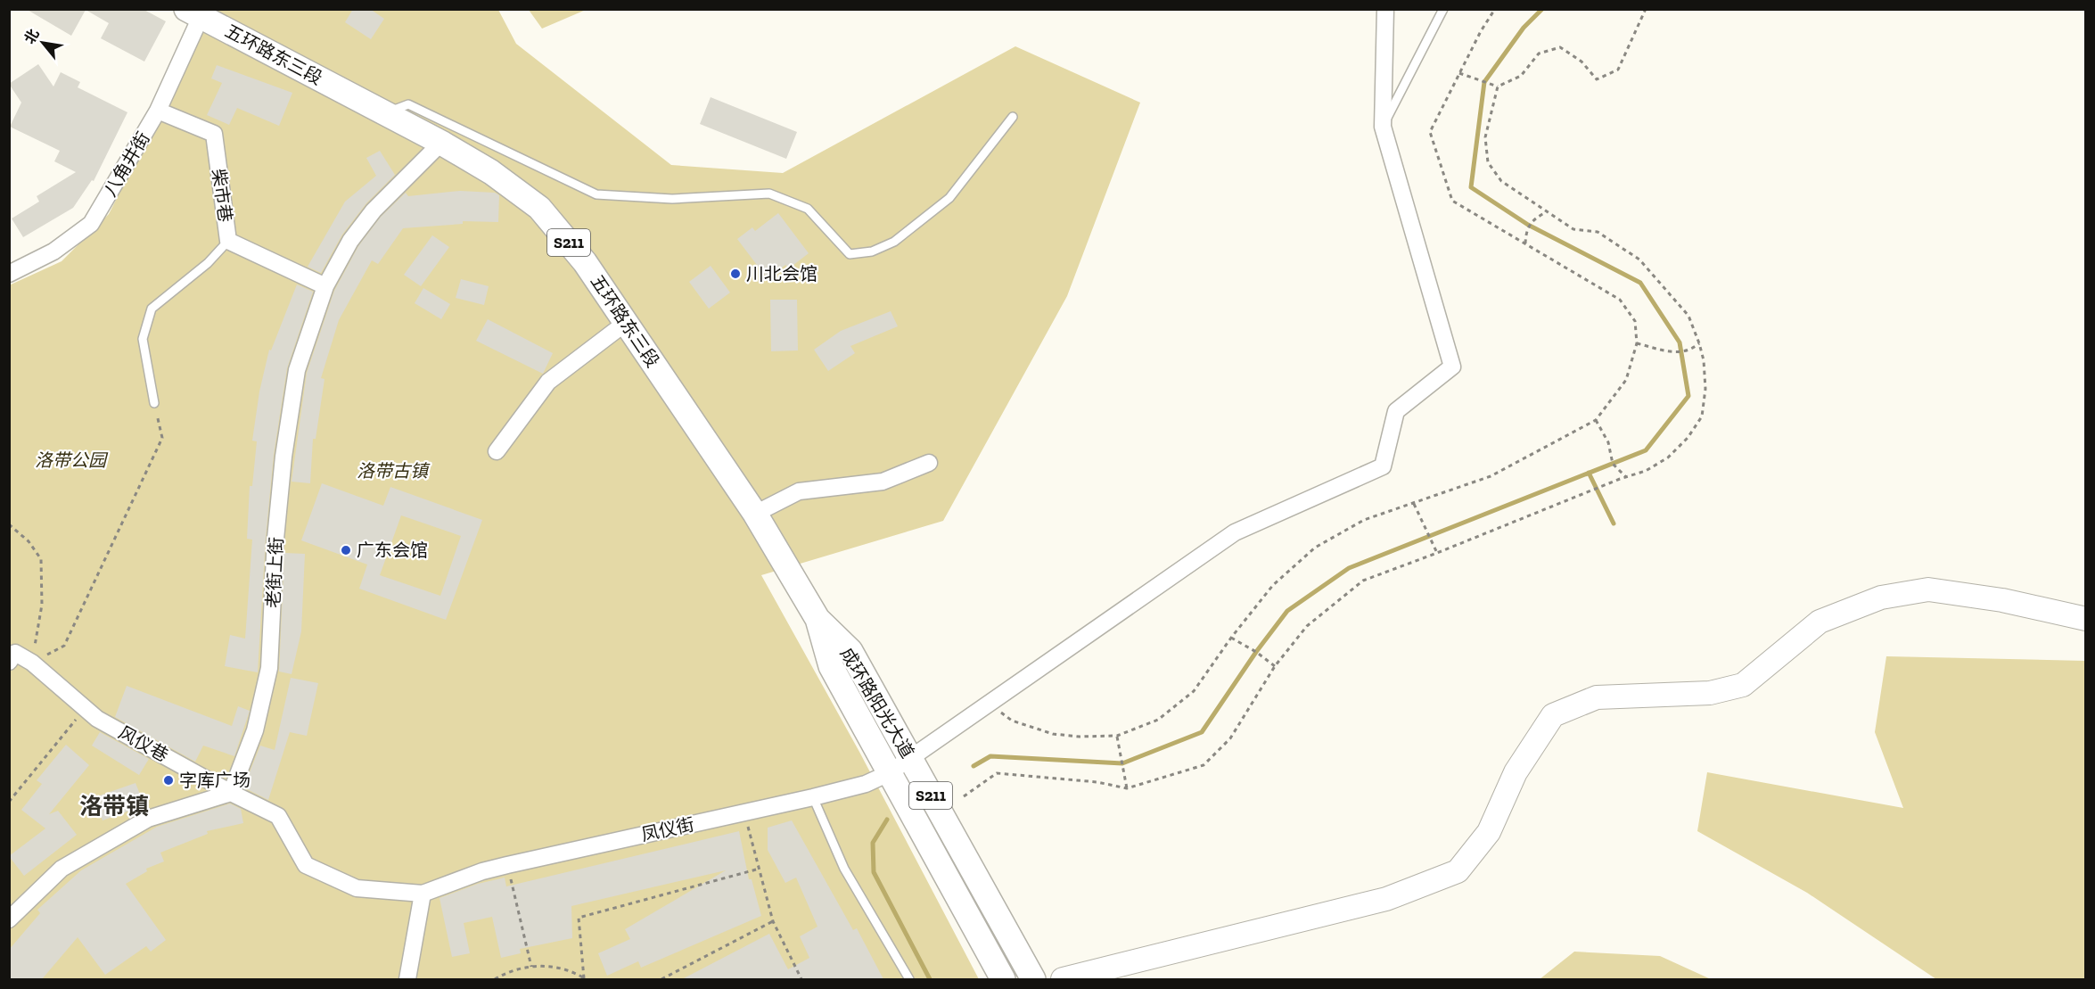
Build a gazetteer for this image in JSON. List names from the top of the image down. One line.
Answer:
{"streets":{"main road":["五环路东三段","S211","成环路阳光大道"],"street":["八角井街","柴市巷","老街上街","风仪巷","凤仪街"]},"crossings":[["五环路东三段","八角井街"],["五环路东三段","老街上街"],["五环路东三段","成环路阳光大道"],["八角井街","柴市巷"],["柴市巷","老街上街"],["老街上街","风仪巷"],["成环路阳光大道","凤仪街"],["风仪巷","凤仪街"]],"districts":["洛带镇"],"parks":["洛带公园","洛带古镇"],"places":["川北会馆","广东会馆","字库广场"],"north":"top left"}
